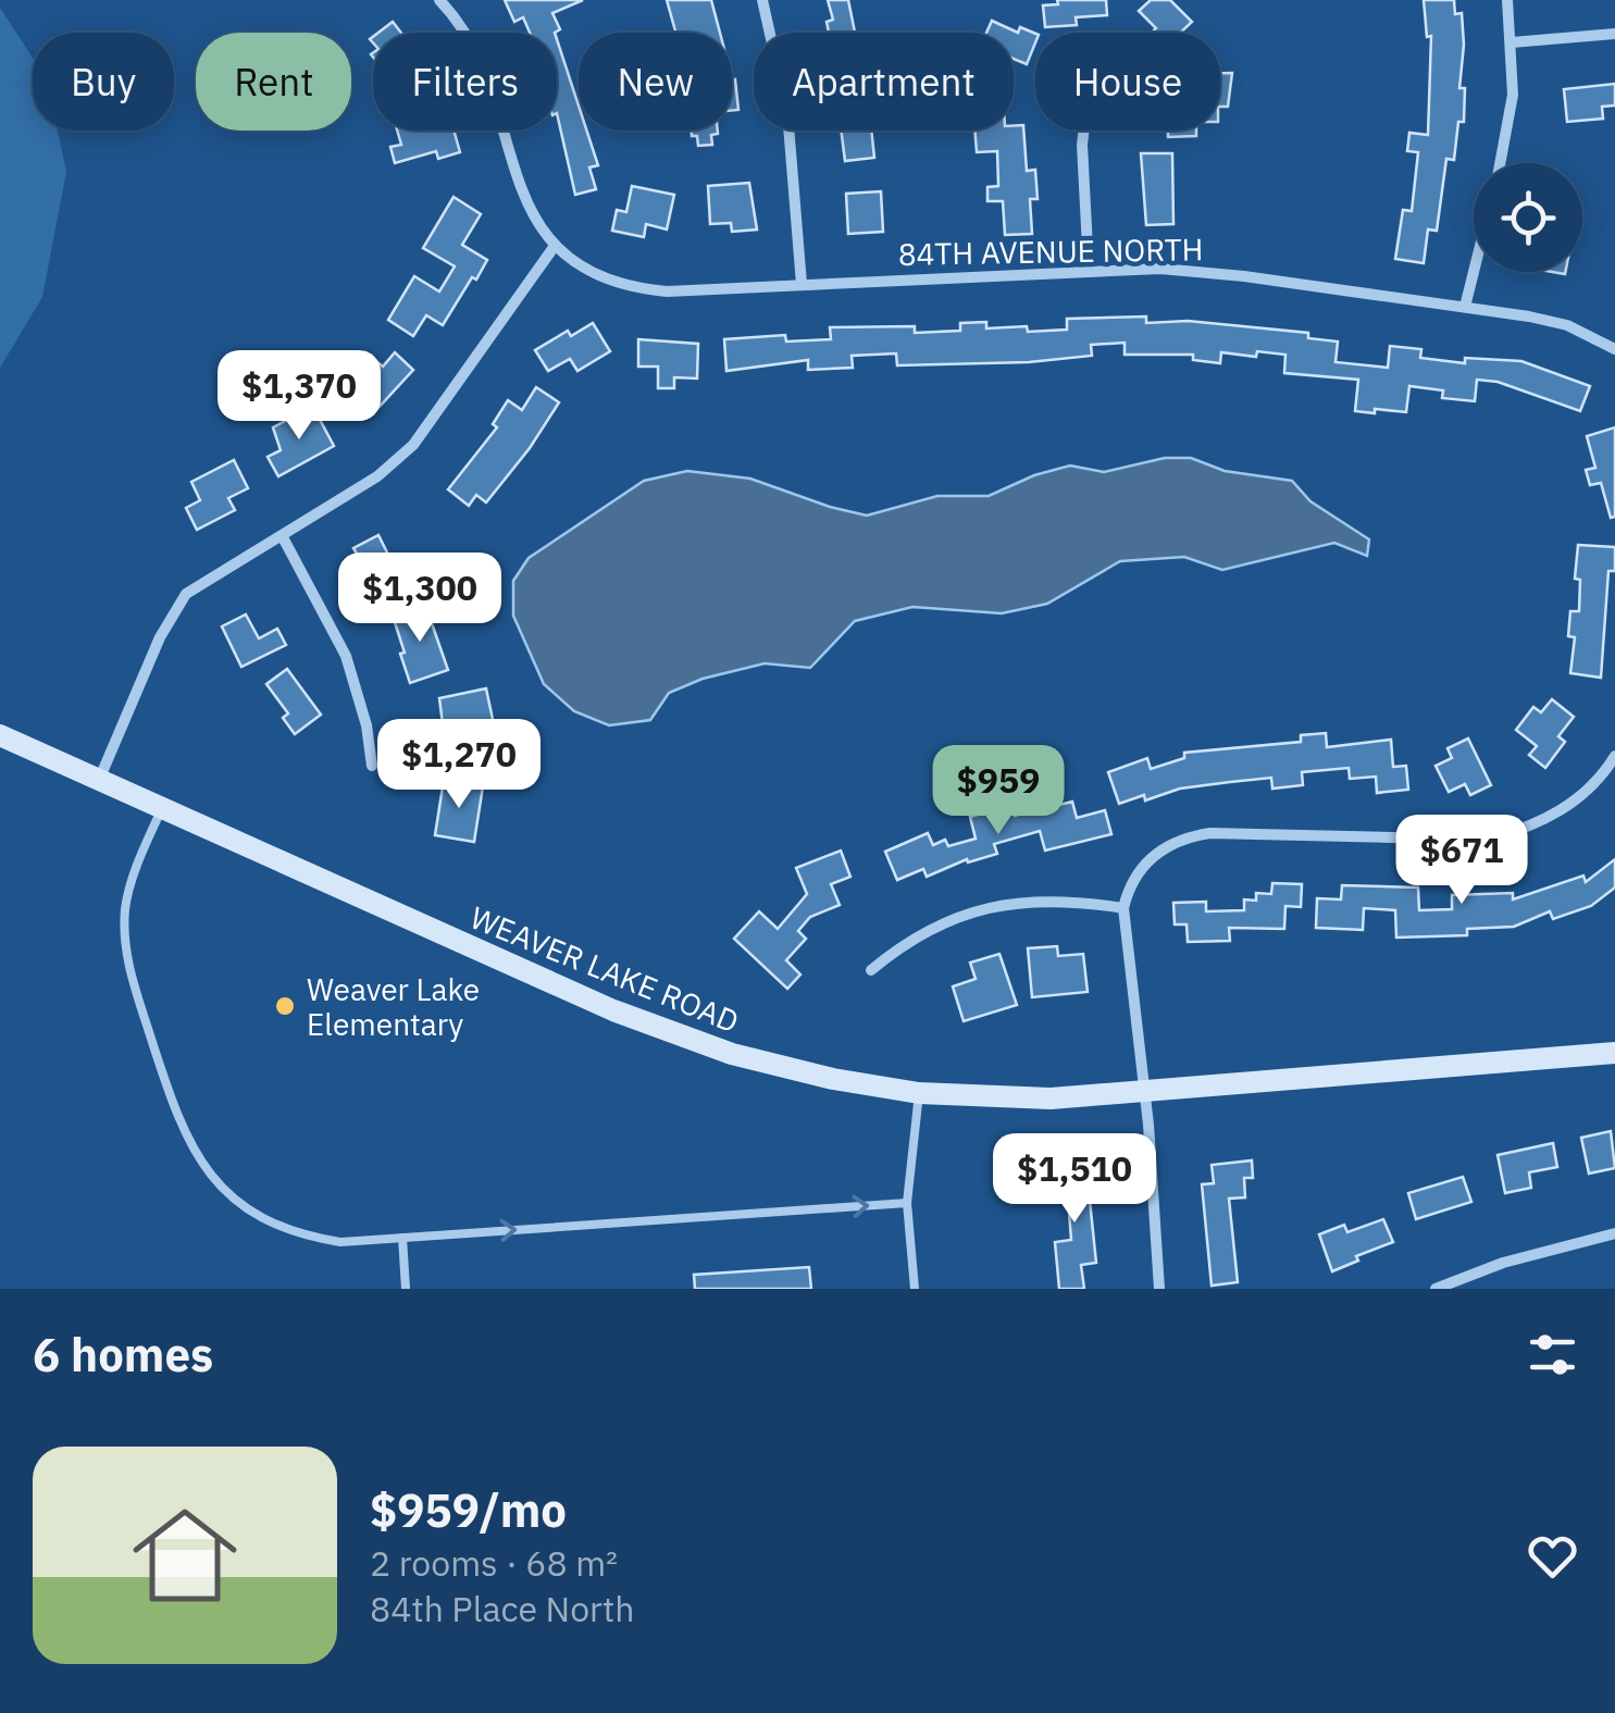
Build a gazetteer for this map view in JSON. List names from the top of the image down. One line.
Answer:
{"streets":{"main road":["WEAVER LAKE ROAD"],"street":["84TH AVENUE NORTH"]},"places":["Weaver Lake Elementary"],"page":{"chip":["Buy","Rent","Filters","New","Apartment","House"],"price":["$1,370","$1,300","$1,270","$959","$671","$1,510"],"heading":"6 homes","list":[{"name":"$959/mo","note":"2 rooms · 68 m² · 84th Place North"}]}}
